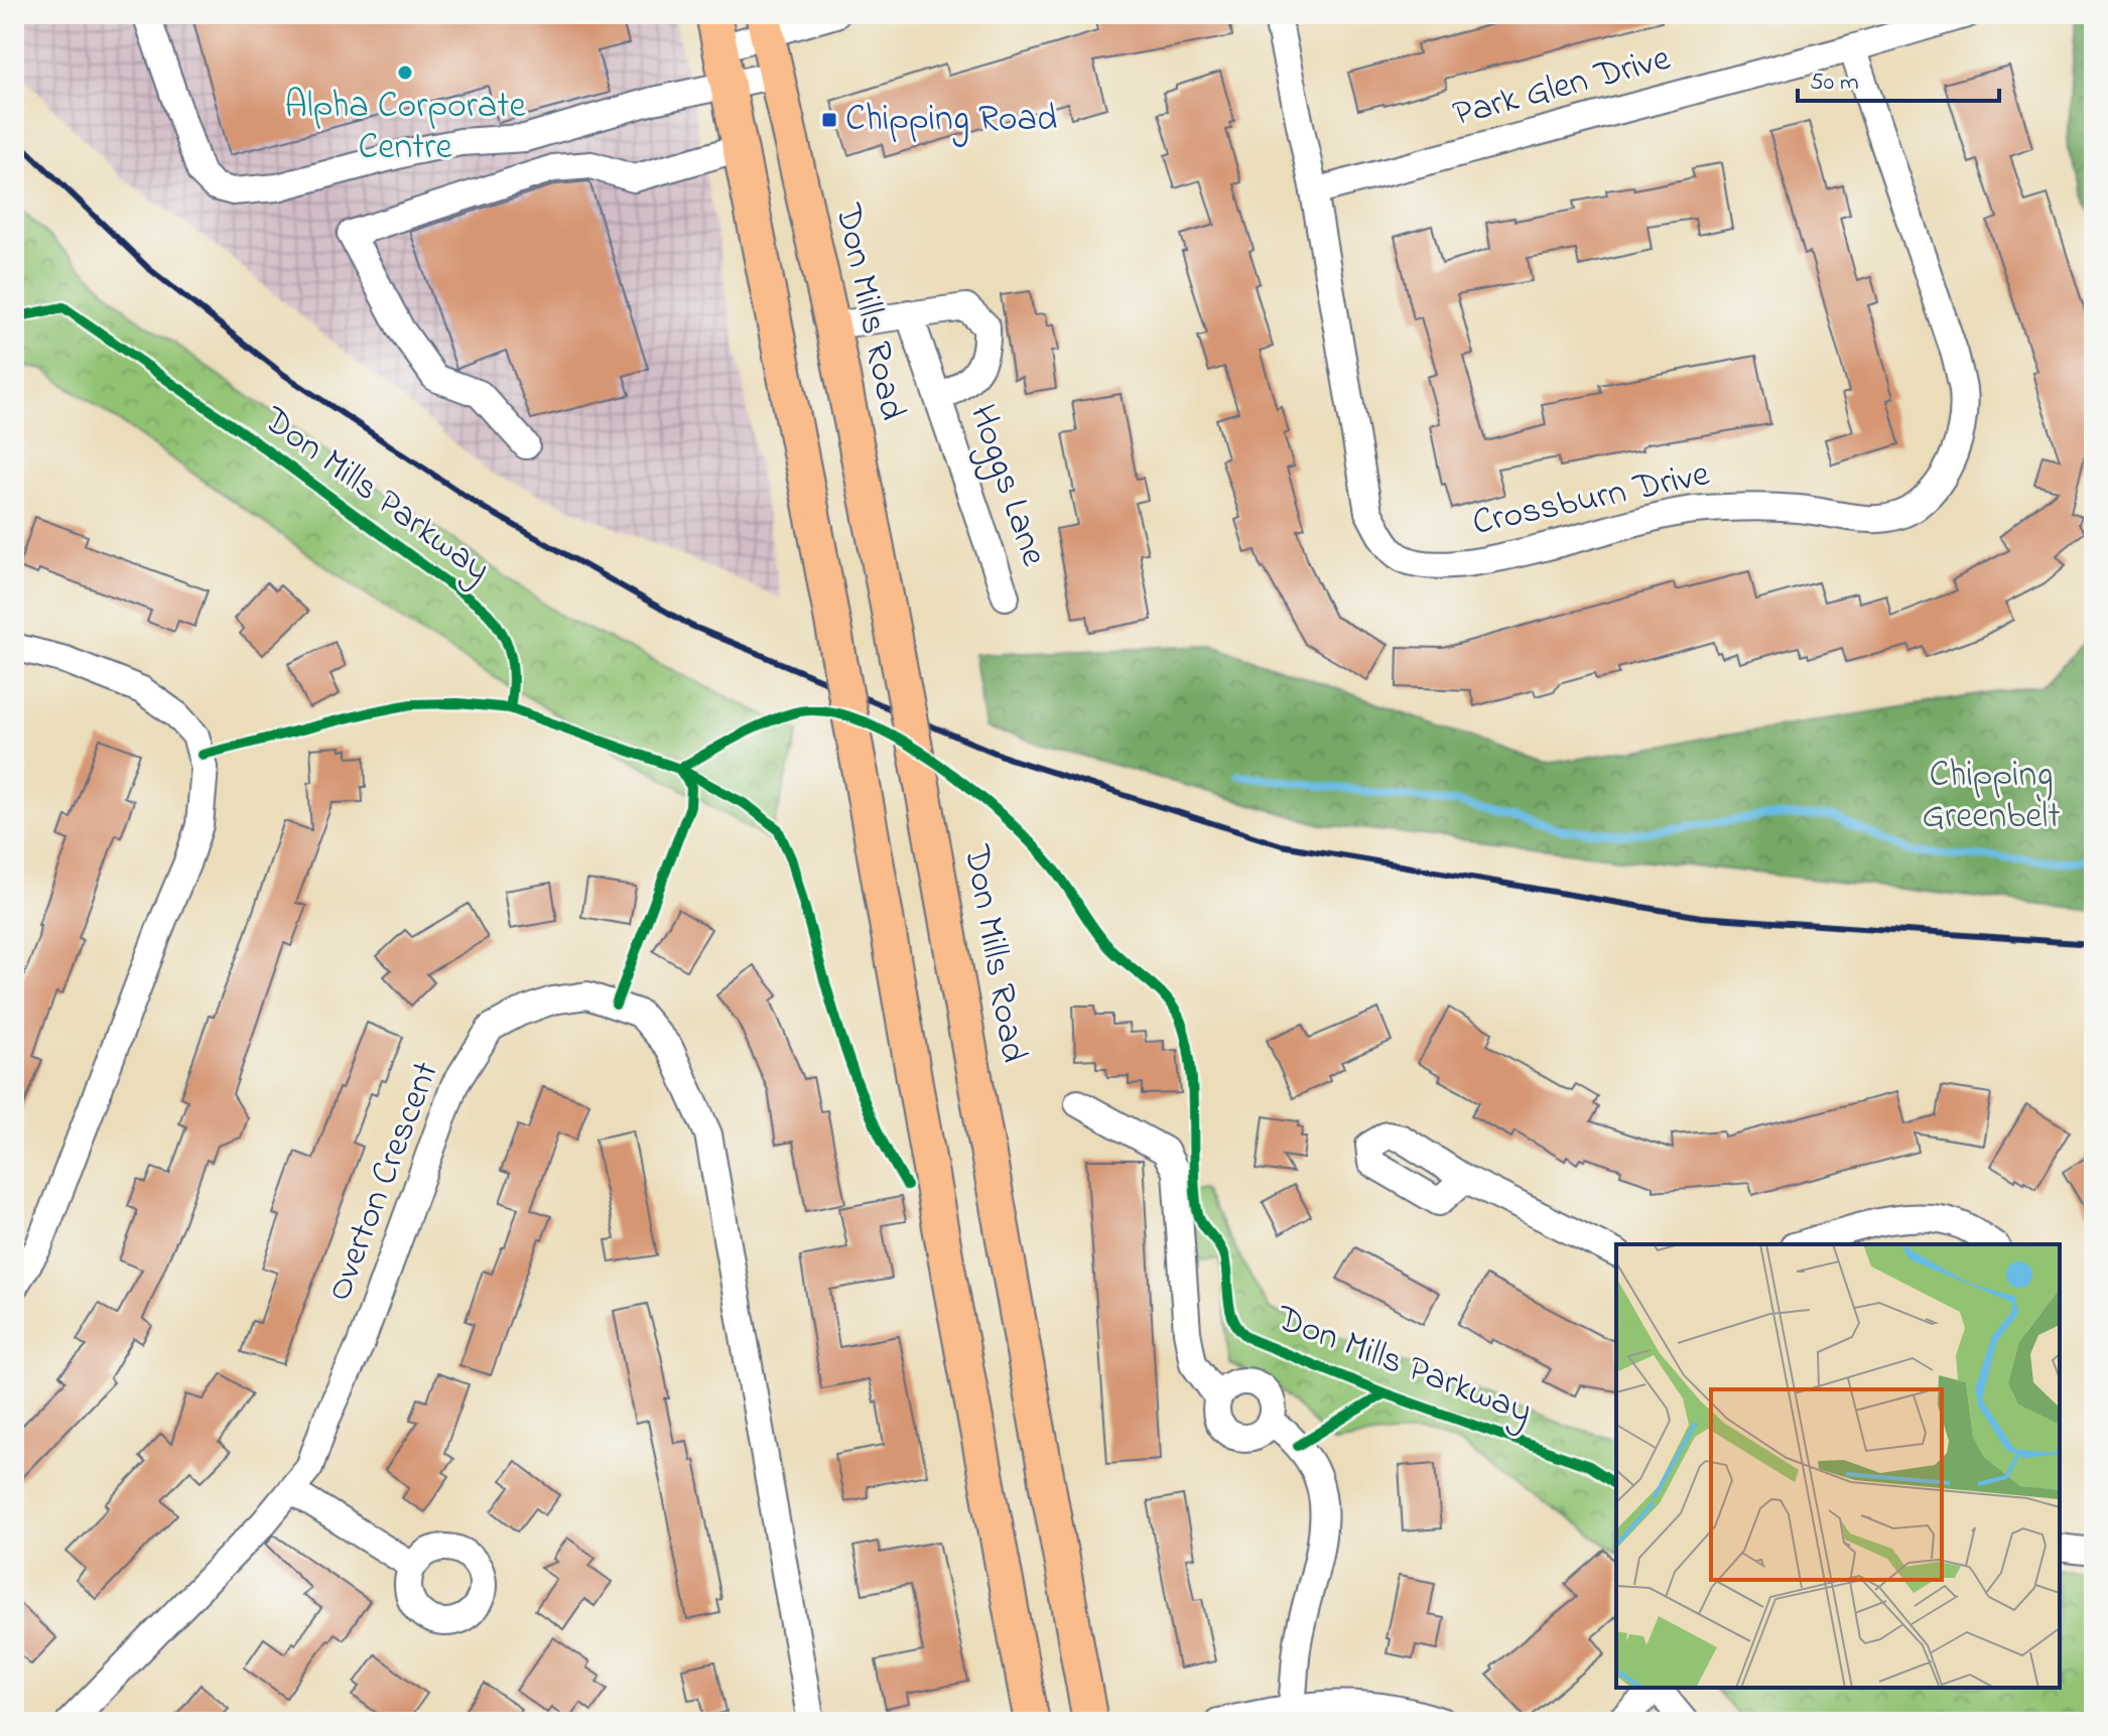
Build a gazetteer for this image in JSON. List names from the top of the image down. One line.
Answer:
{"streets":{"main road":["Don Mills Road"],"street":["Park Glen Drive","Hoggs Lane","Crossburn Drive","Overton Crescent"],"cycle path":["Don Mills Parkway"]},"crossings":[["Park Glen Drive","Crossburn Drive"],["Don Mills Road","Hoggs Lane"]],"parks":["Chipping Greenbelt"],"places":{"other":["Alpha Corporate Centre"],"transit":["Chipping Road"]},"scale_bar":"50 m"}
